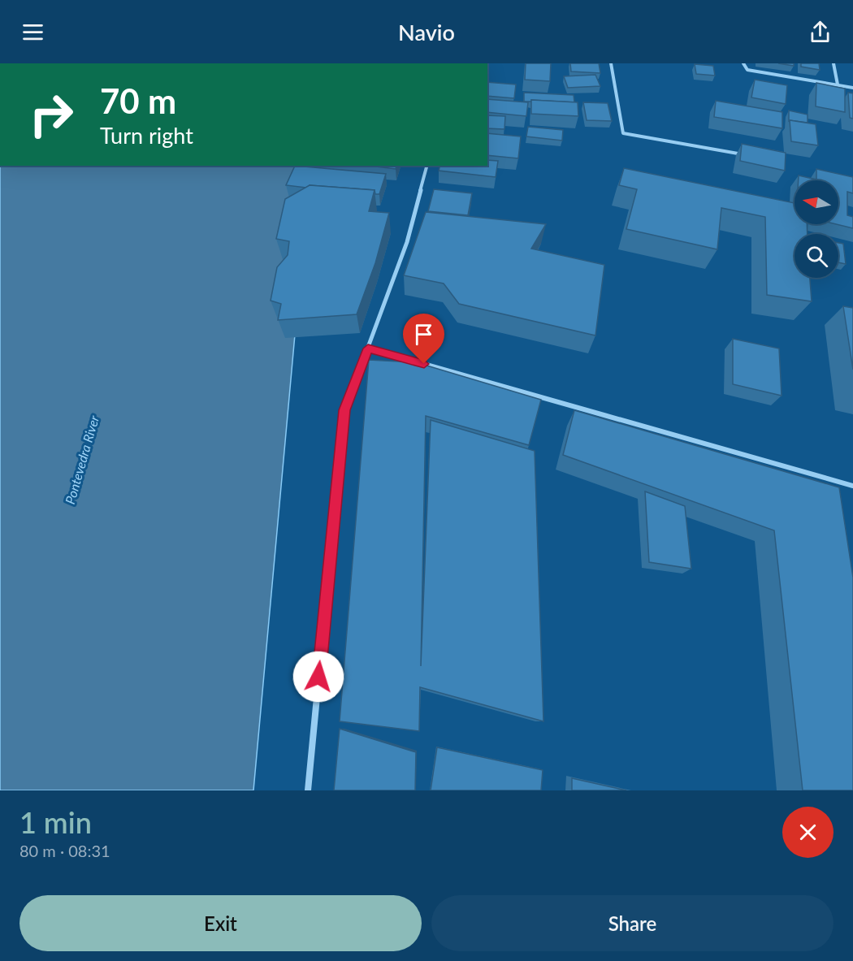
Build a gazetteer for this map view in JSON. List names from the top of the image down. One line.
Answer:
{"water":["Pontevedra River"],"north":"left","page":{"header":"Navio","turn":["70 m","Turn right"],"heading":["1 min","80 m · 08:31"],"buttons":["Exit","Share"]}}
